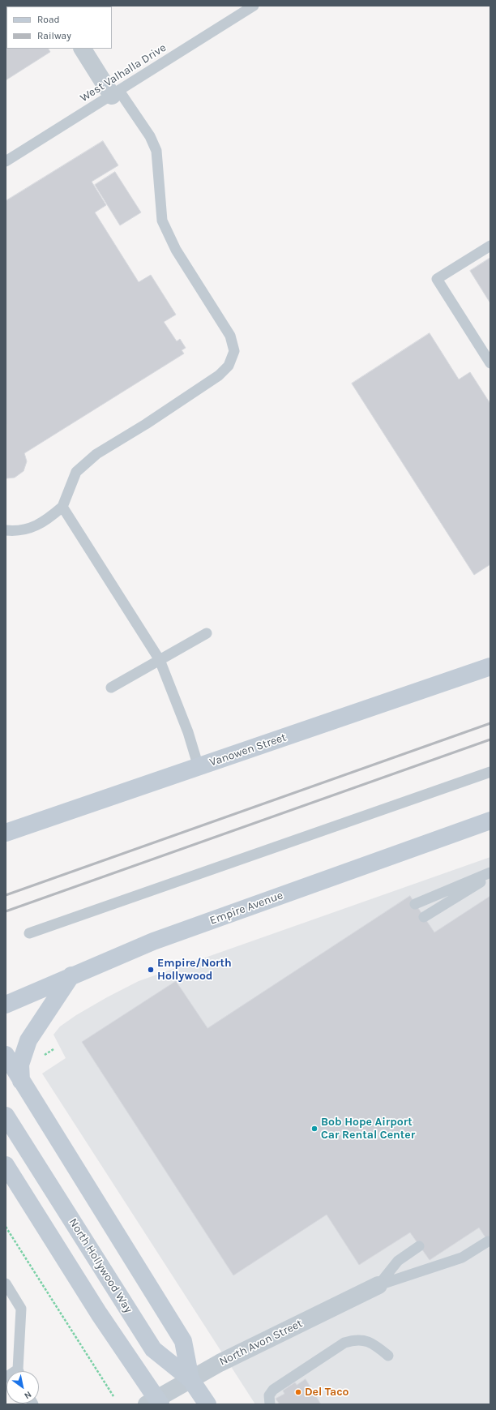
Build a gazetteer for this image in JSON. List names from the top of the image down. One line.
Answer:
{"streets":{"main road":["Vanowen Street","Empire Avenue","North Hollywood Way"],"street":["North Avon Street"],"lane":["West Valhalla Drive"]},"crossings":[["North Hollywood Way","North Avon Street"]],"places":["Empire/North Hollywood","Bob Hope Airport Car Rental Center","Del Taco"],"legend":["Road","Railway"],"north":"bottom right"}
